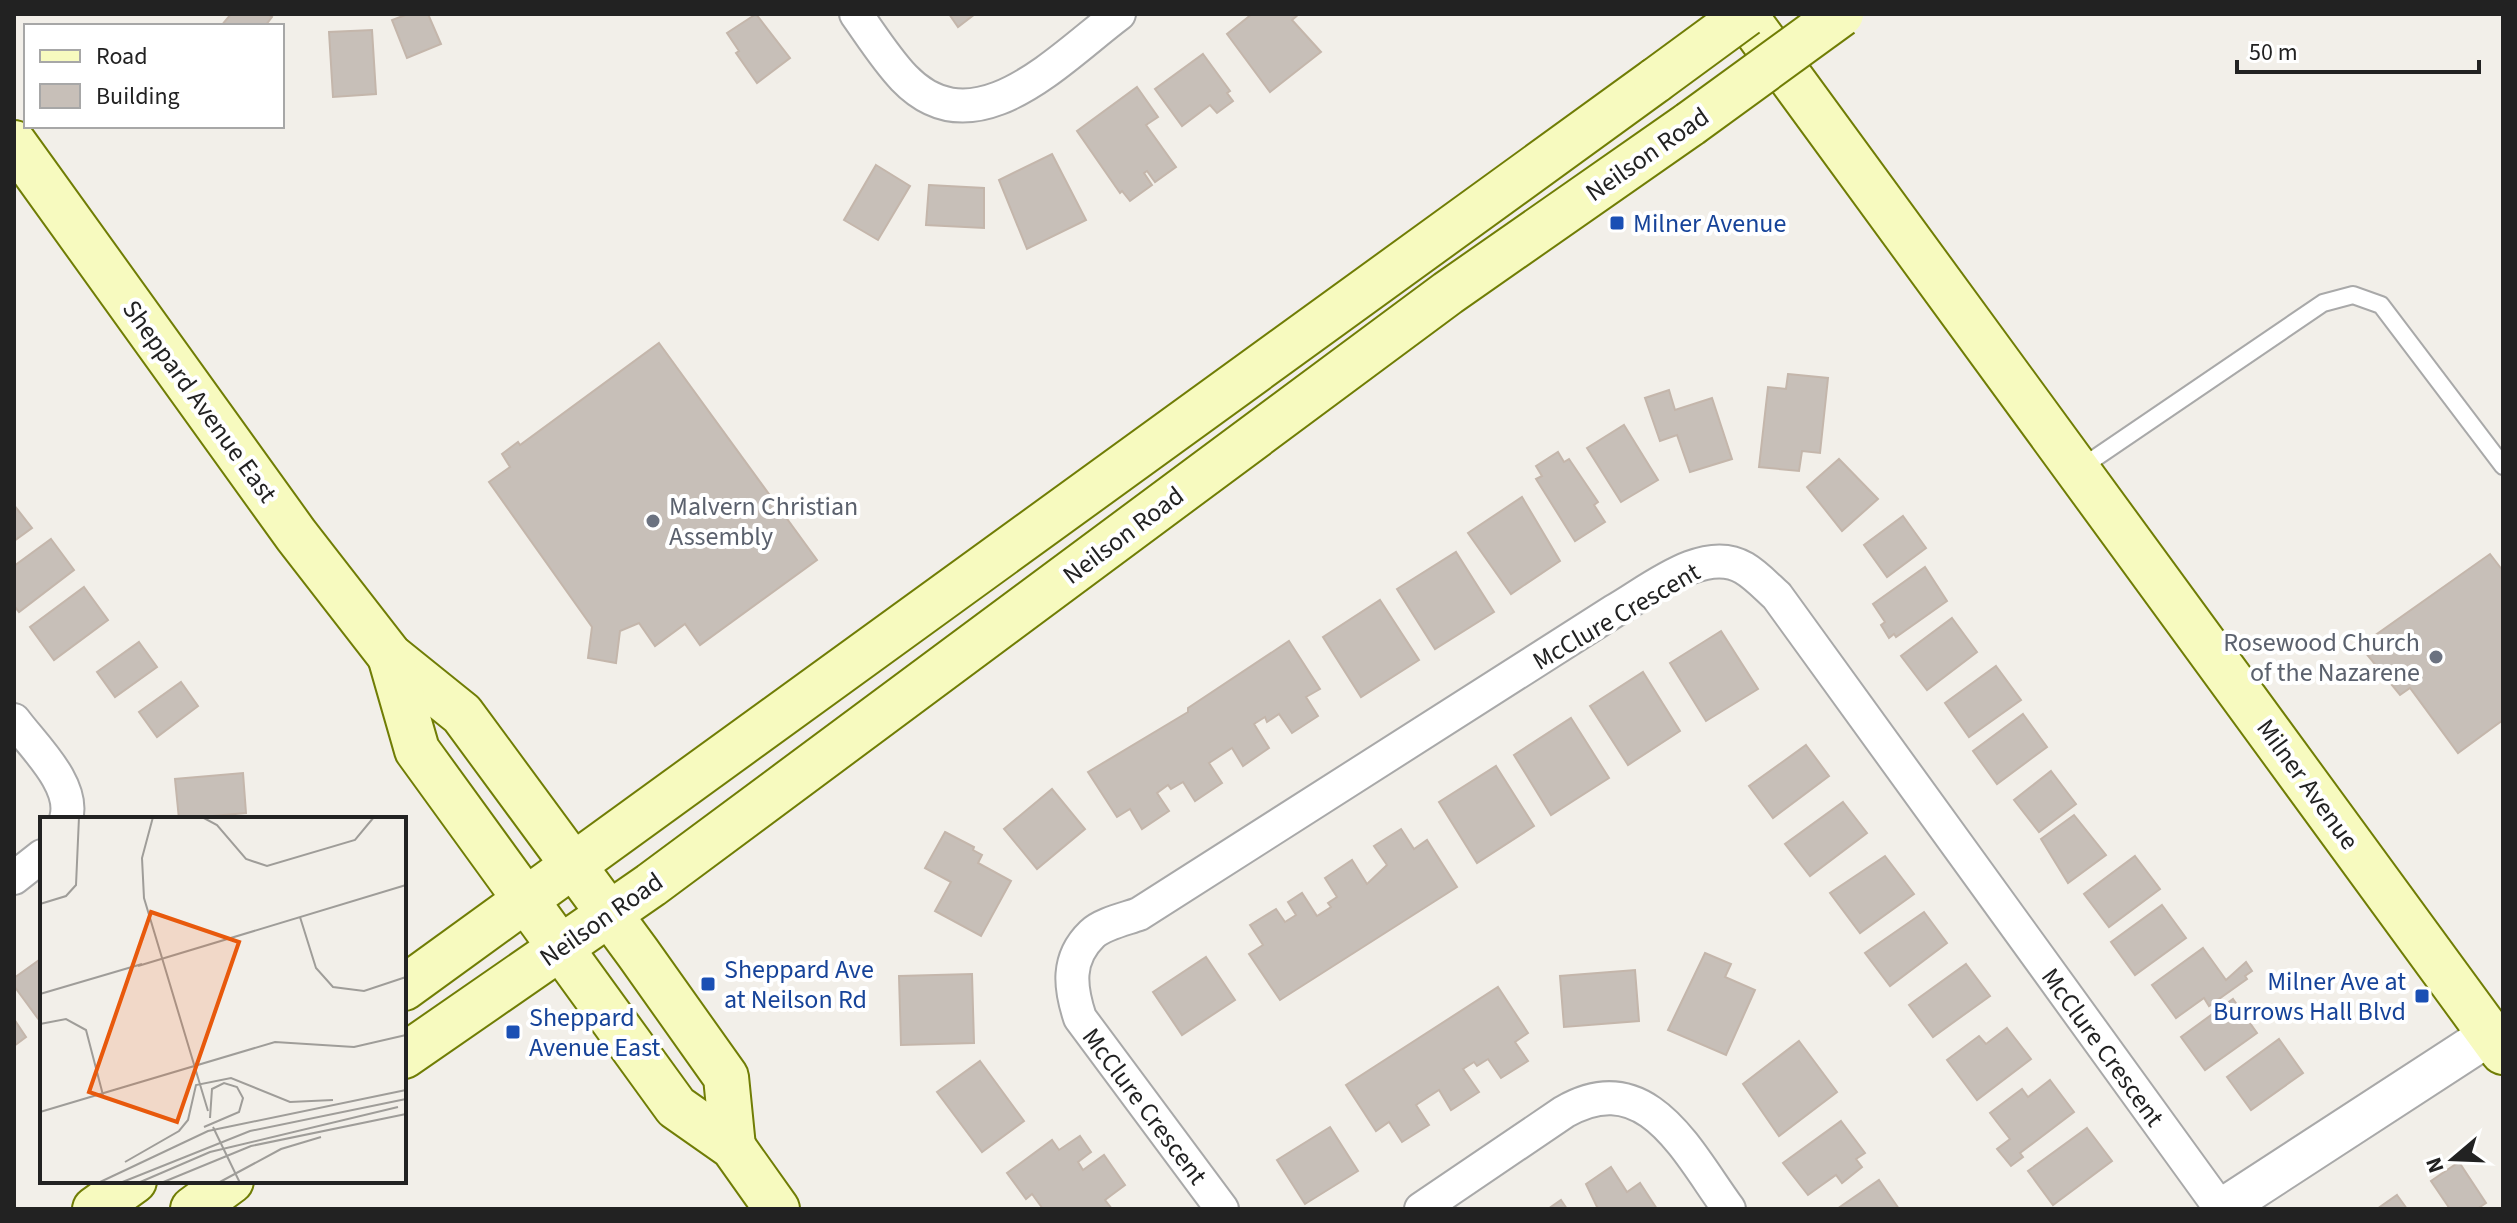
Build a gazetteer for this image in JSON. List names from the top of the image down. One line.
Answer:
{"streets":{"main road":["Neilson Road","Sheppard Avenue East","Milner Avenue"],"street":["McClure Crescent"]},"crossings":[["Neilson Road","Sheppard Avenue East"],["Neilson Road","Milner Avenue"]],"places":{"transit":["Milner Avenue","Sheppard Ave at Neilson Rd","Milner Ave at Burrows Hall Blvd","Sheppard Avenue East"],"other":["Malvern Christian Assembly","Rosewood Church of the Nazarene"]},"legend":["Road","Building"],"scale_bar":"50 m","north":"left"}
